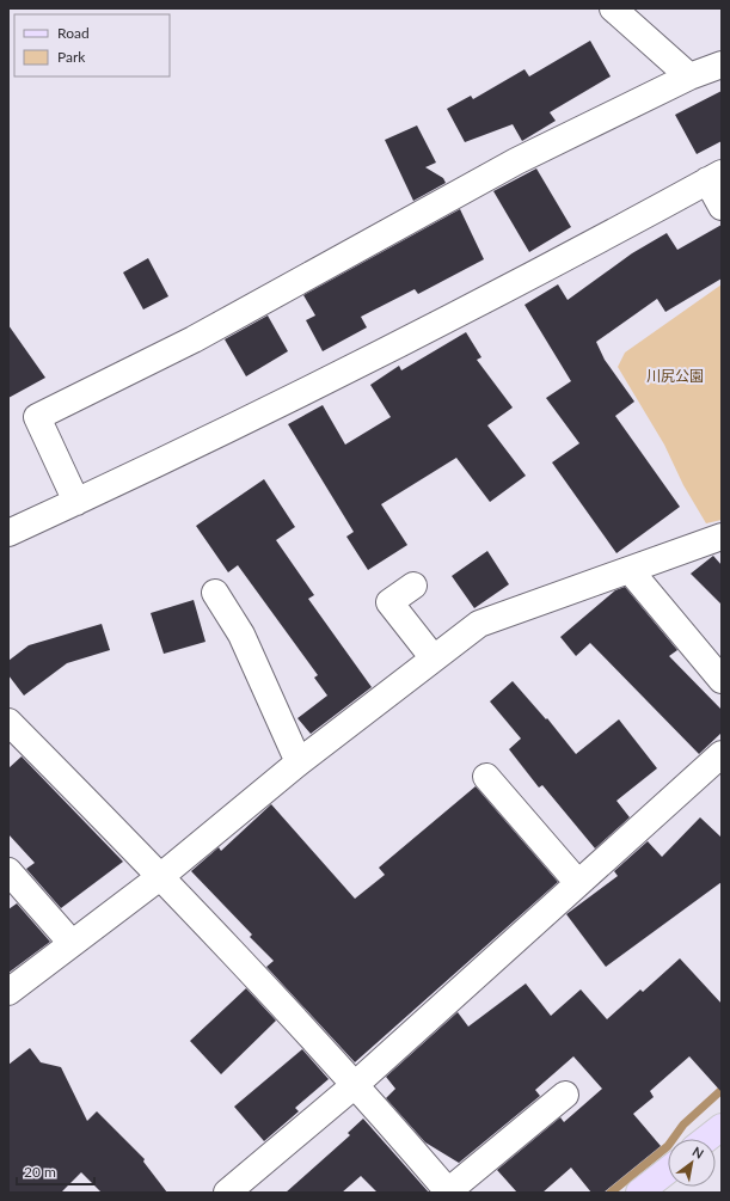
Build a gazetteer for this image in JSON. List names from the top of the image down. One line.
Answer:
{"parks":["川尻公園"],"legend":["Road","Park"],"scale_bar":"20 m","north":"top right"}
